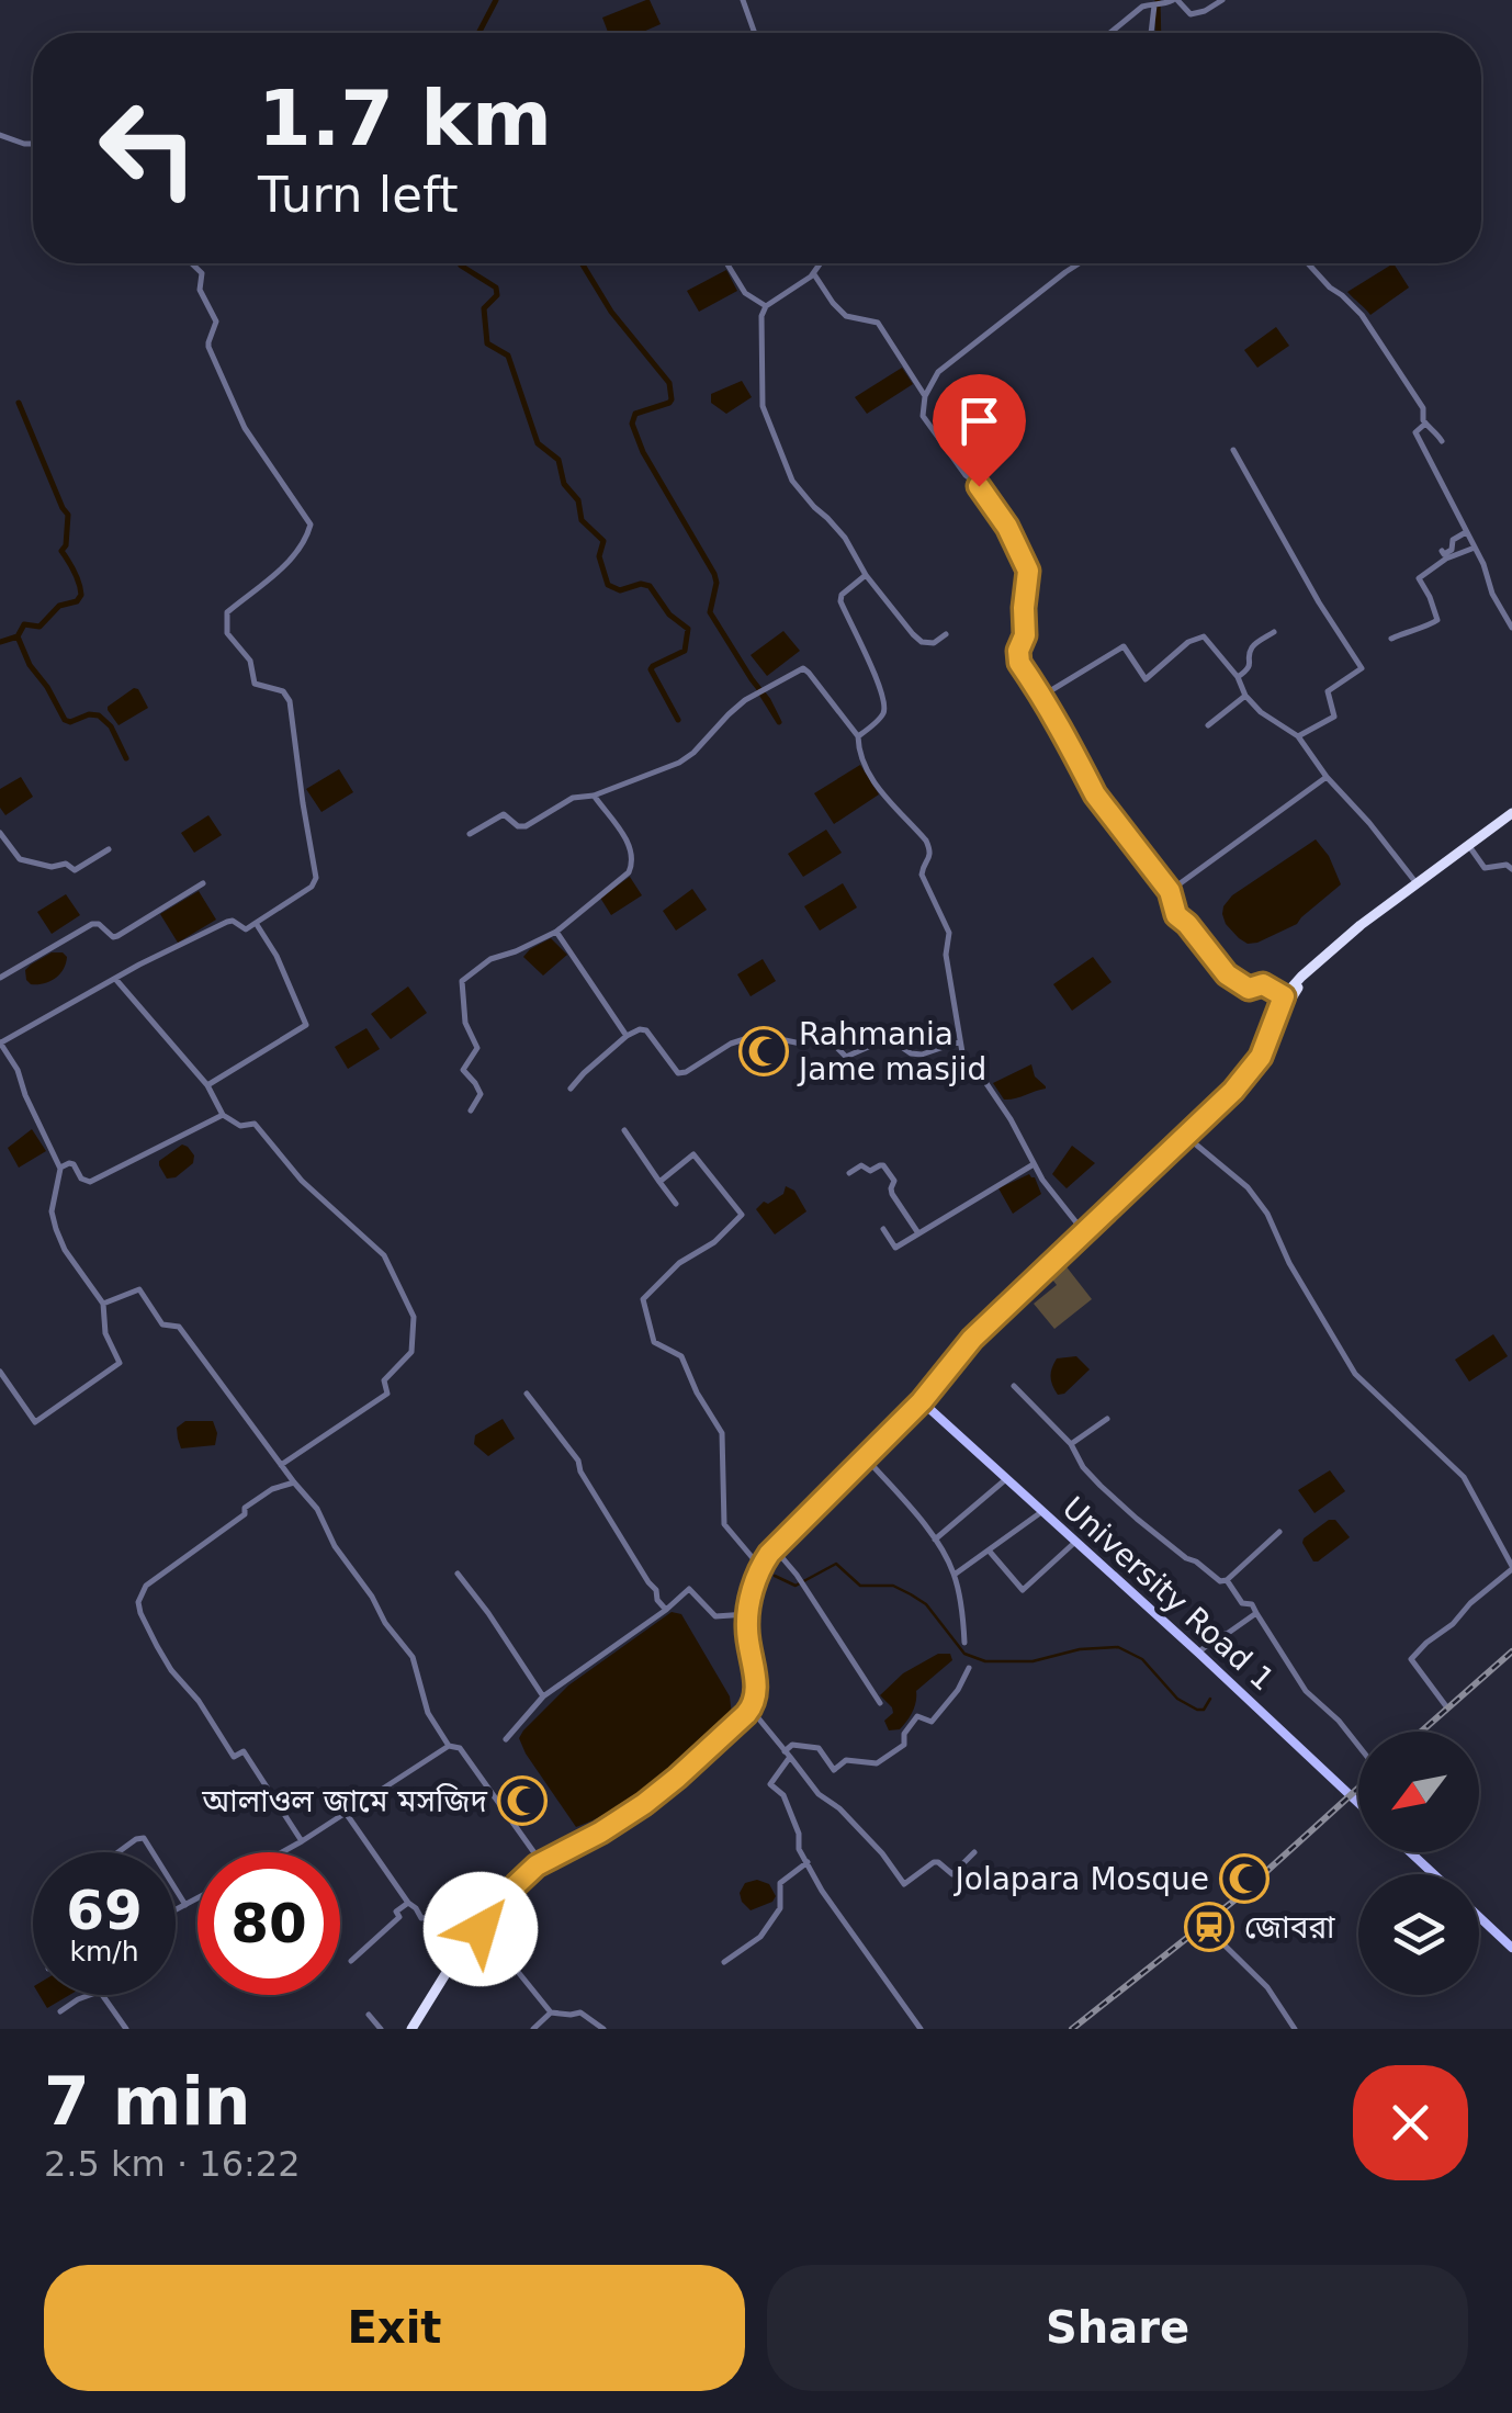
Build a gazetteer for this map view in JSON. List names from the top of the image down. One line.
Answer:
{"streets":{"main road":["University Road 1"]},"places":{"mosque":["Rahmania Jame masjid","আলাওল জামে মসজিদ","Jolapara Mosque"],"station":["জোবরা"]},"north":"bottom left","page":{"turn":["1.7 km","Turn left"],"speed":"69 km/h","limit":"80","heading":["7 min","2.5 km · 16:22"],"buttons":["Exit","Share"]}}
